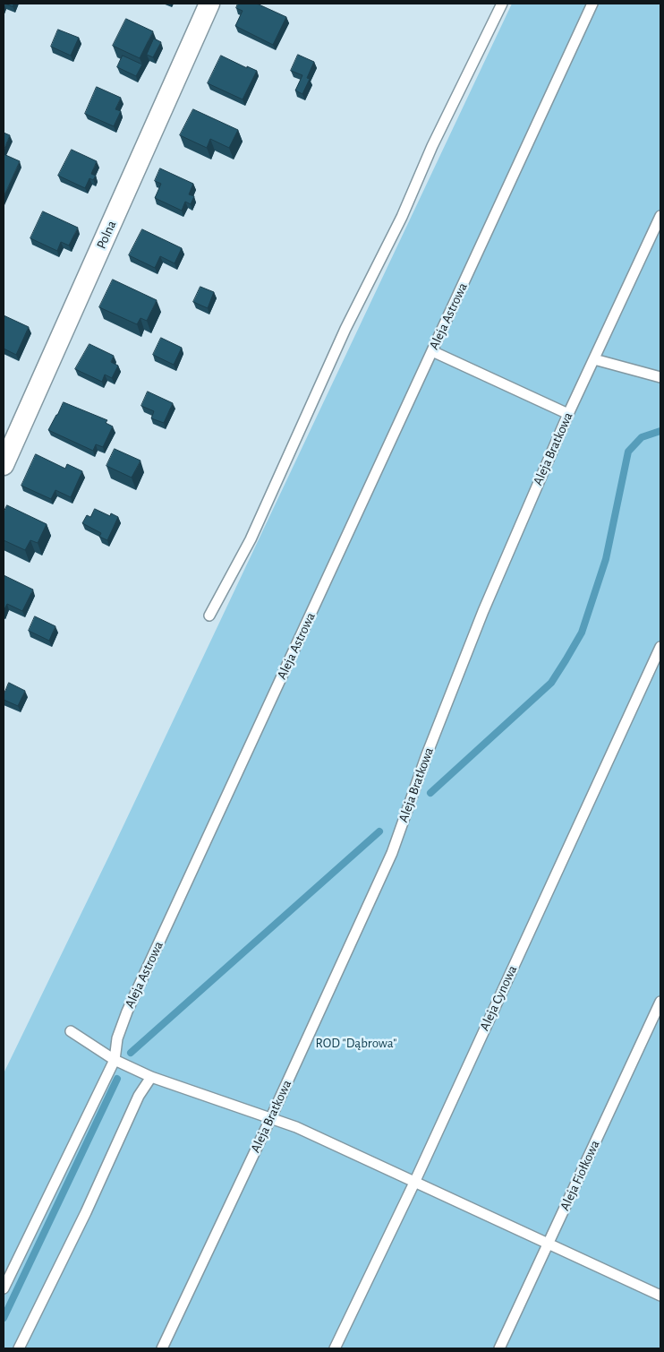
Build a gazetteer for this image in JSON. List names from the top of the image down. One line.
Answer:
{"streets":{"street":["Polna"],"lane":["Aleja Astrowa","Aleja Bratkowa","Aleja Cynowa","Aleja Fiołkowa"]},"parks":["ROD \"Dąbrowa\""]}
